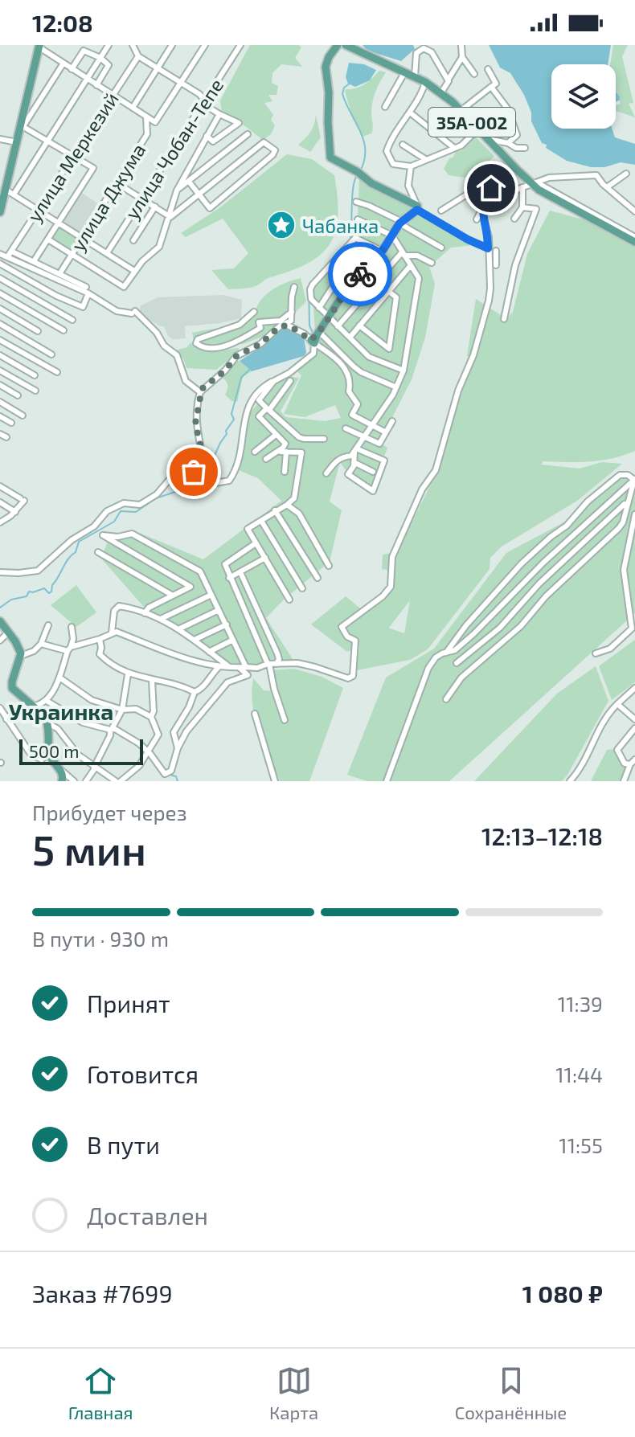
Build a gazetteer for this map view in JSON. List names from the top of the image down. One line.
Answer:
{"streets":{"main road":["35А-002"],"street":["улица Чобан-Тепе","улица Меркезий","улица Джума"]},"districts":["Украинка"],"places":{"place":["Чабанка"]},"scale_bar":"500 m","page":{"status":"12:08","scale":"500 m","heading":["5 мин","Прибудет через","12:13–12:18"],"panel":["Заказ #7699","1 080 ₽"],"bar":"В пути · 930 m","list":[["Принят","11:39"],["Готовится","11:44"],["В пути","11:55"],"Доставлен"],"tabs":["Главная","Карта","Сохранённые"]}}
